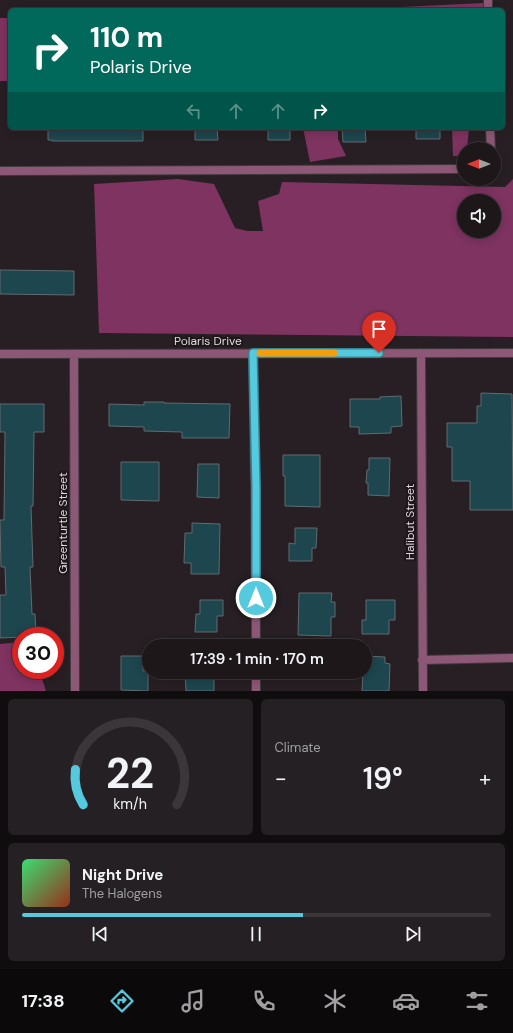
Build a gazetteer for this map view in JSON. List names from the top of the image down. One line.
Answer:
{"streets":{"street":["Polaris Drive","Halibut Street","Greenturtle Street"]},"crossings":[["Polaris Drive","Halibut Street"],["Polaris Drive","Greenturtle Street"]],"north":"left","page":{"turn":["110 m","Polaris Drive"],"limit":"30","trip":"17:39 · 1 min · 170 m","tile":"Climate","heat":["−","19°","+"],"song":["Night Drive","The Halogens"],"tabs":"17:38","gauge":["22","km/h"]}}
